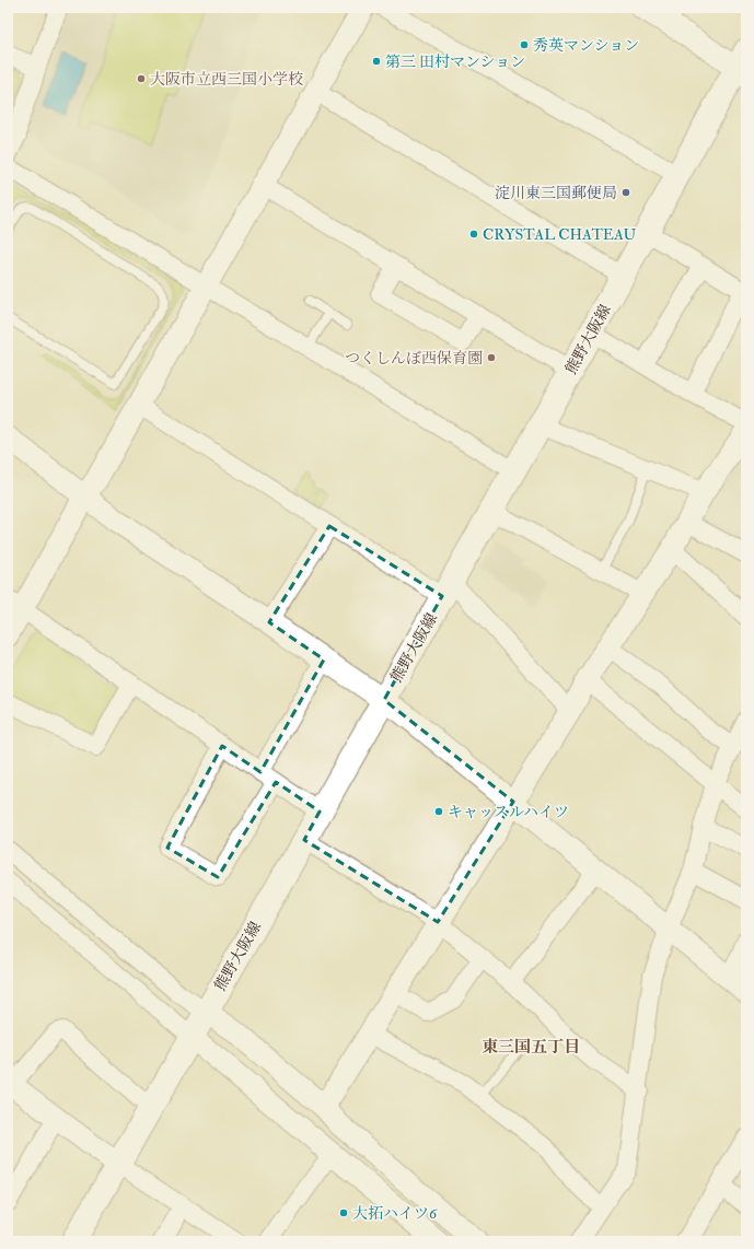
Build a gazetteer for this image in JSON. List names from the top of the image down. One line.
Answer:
{"streets":{"main road":["熊野大阪線"]},"districts":["東三国五丁目"],"places":["秀英マンション","第三 田村マンション","大阪市立西三国小学校","淀川東三国郵便局","CRYSTAL CHATEAU","つくしんぼ西保育園","キャッスルハイツ","大拓ハイツ6"]}
